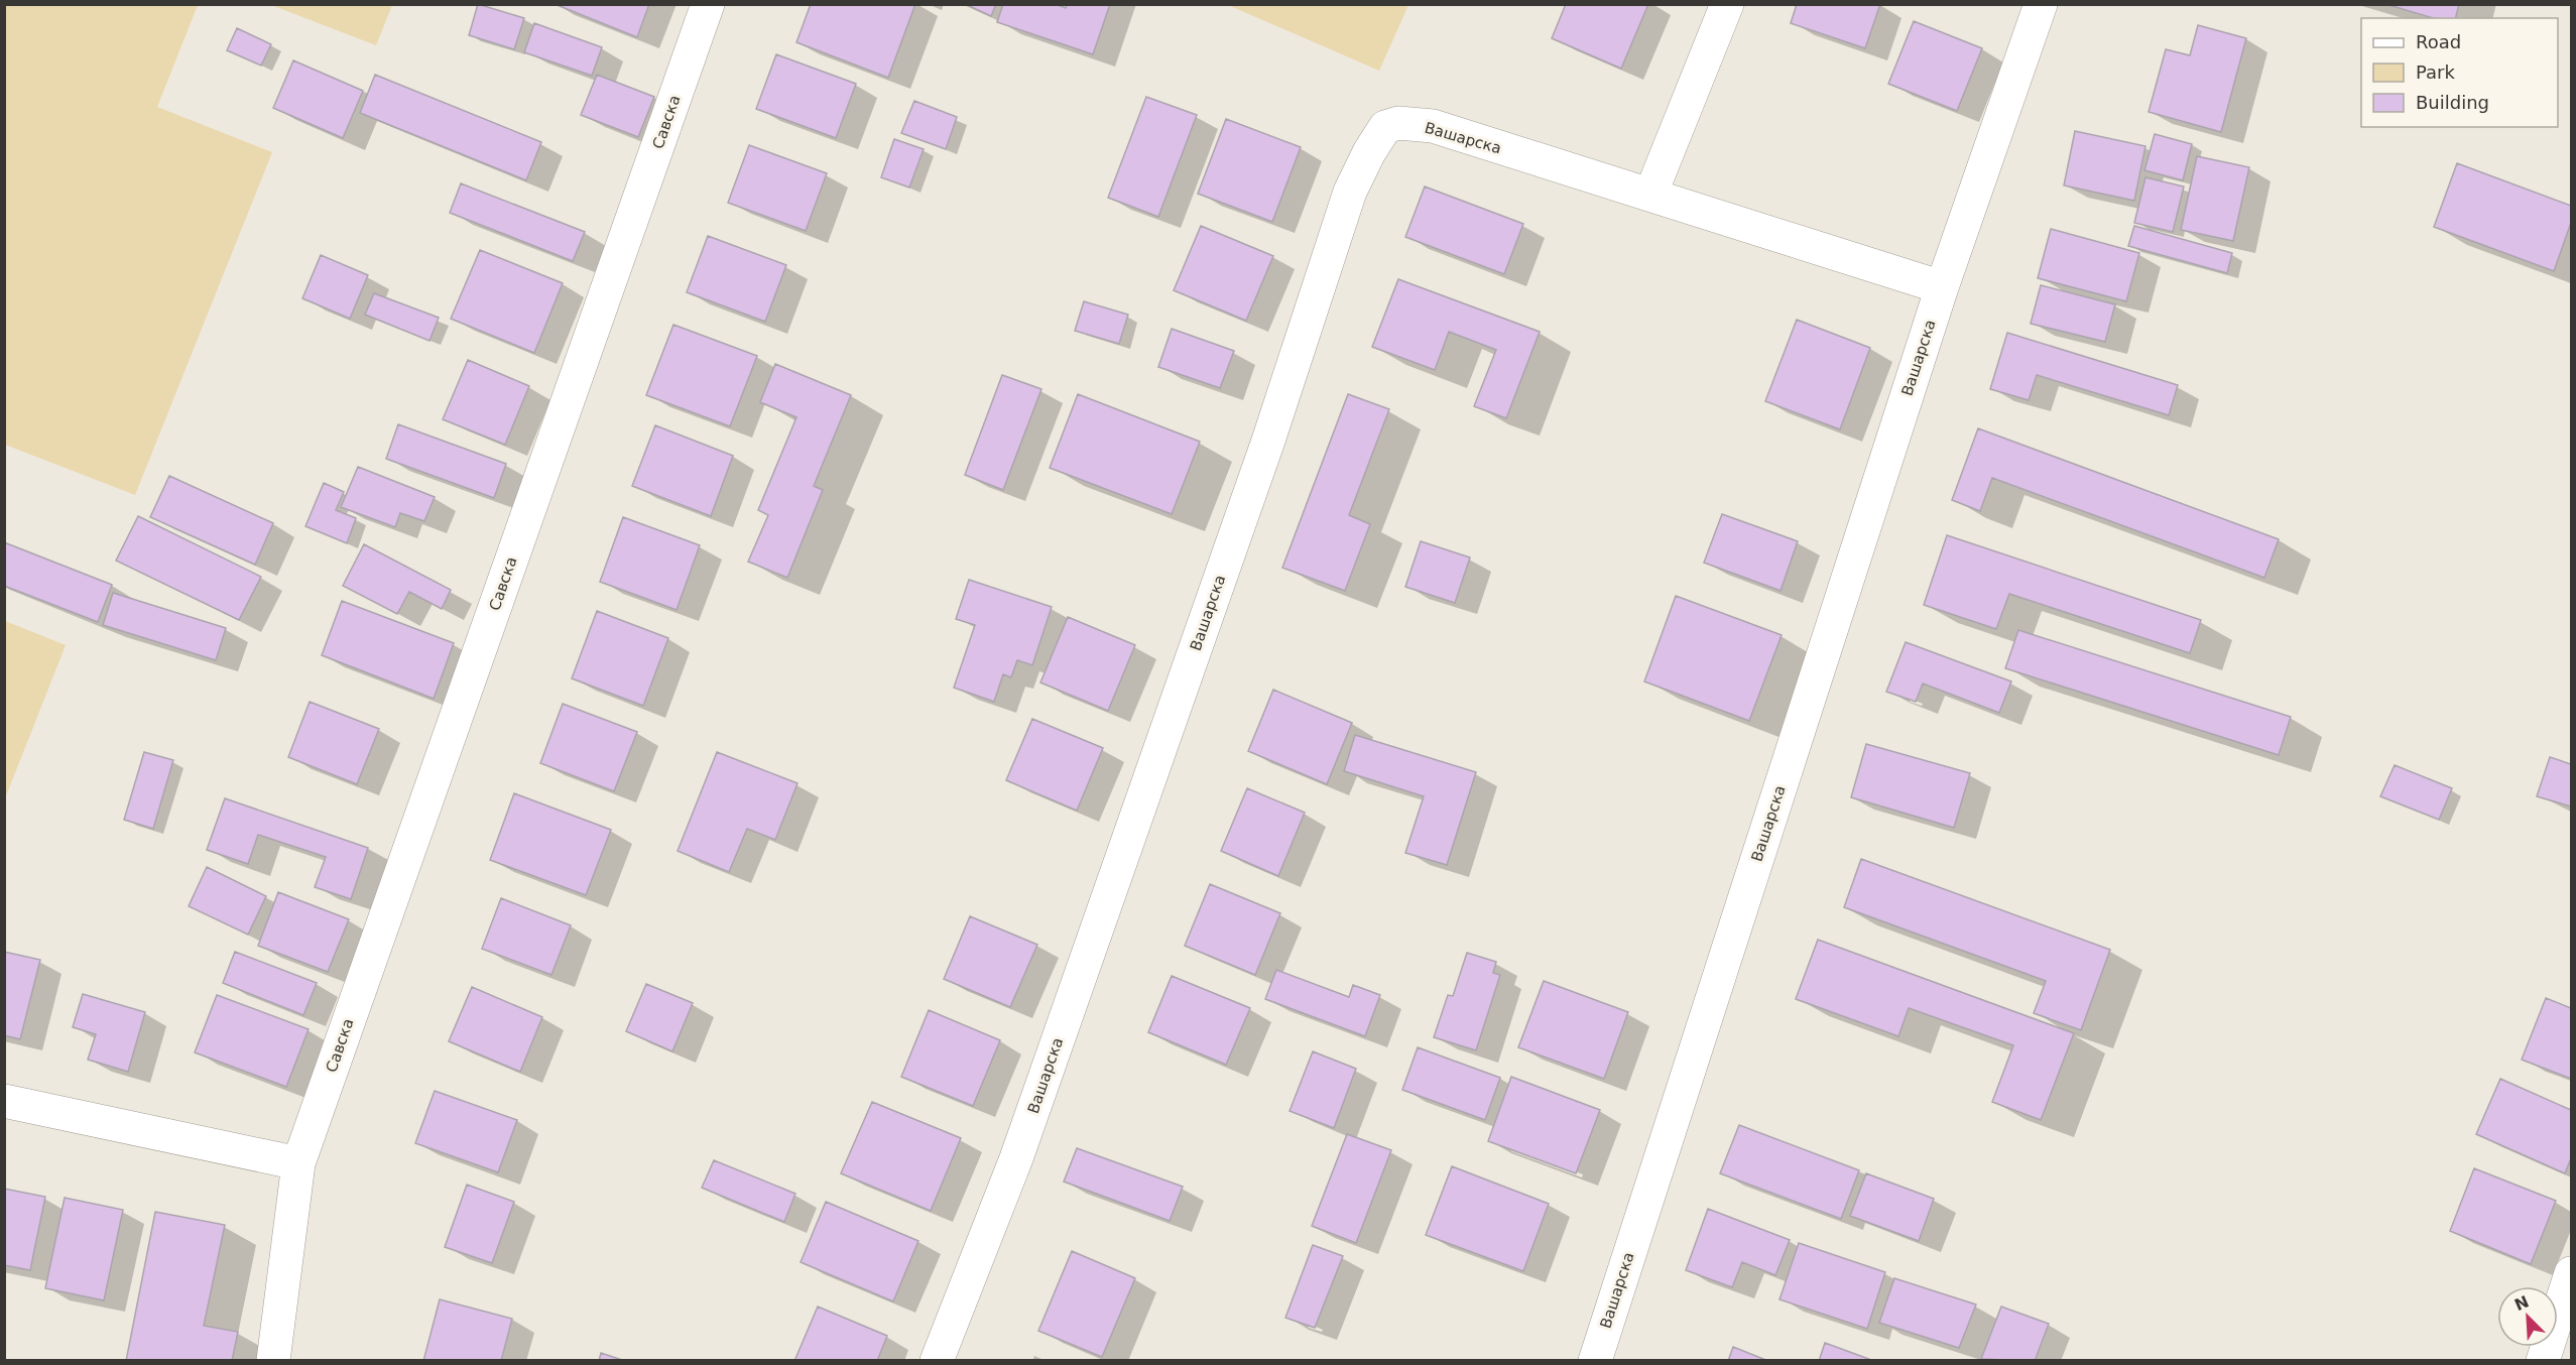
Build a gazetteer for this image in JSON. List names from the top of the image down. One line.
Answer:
{"streets":{"street":["Савска","Вашарска"]},"legend":["Road","Park","Building"],"north":"top left"}
